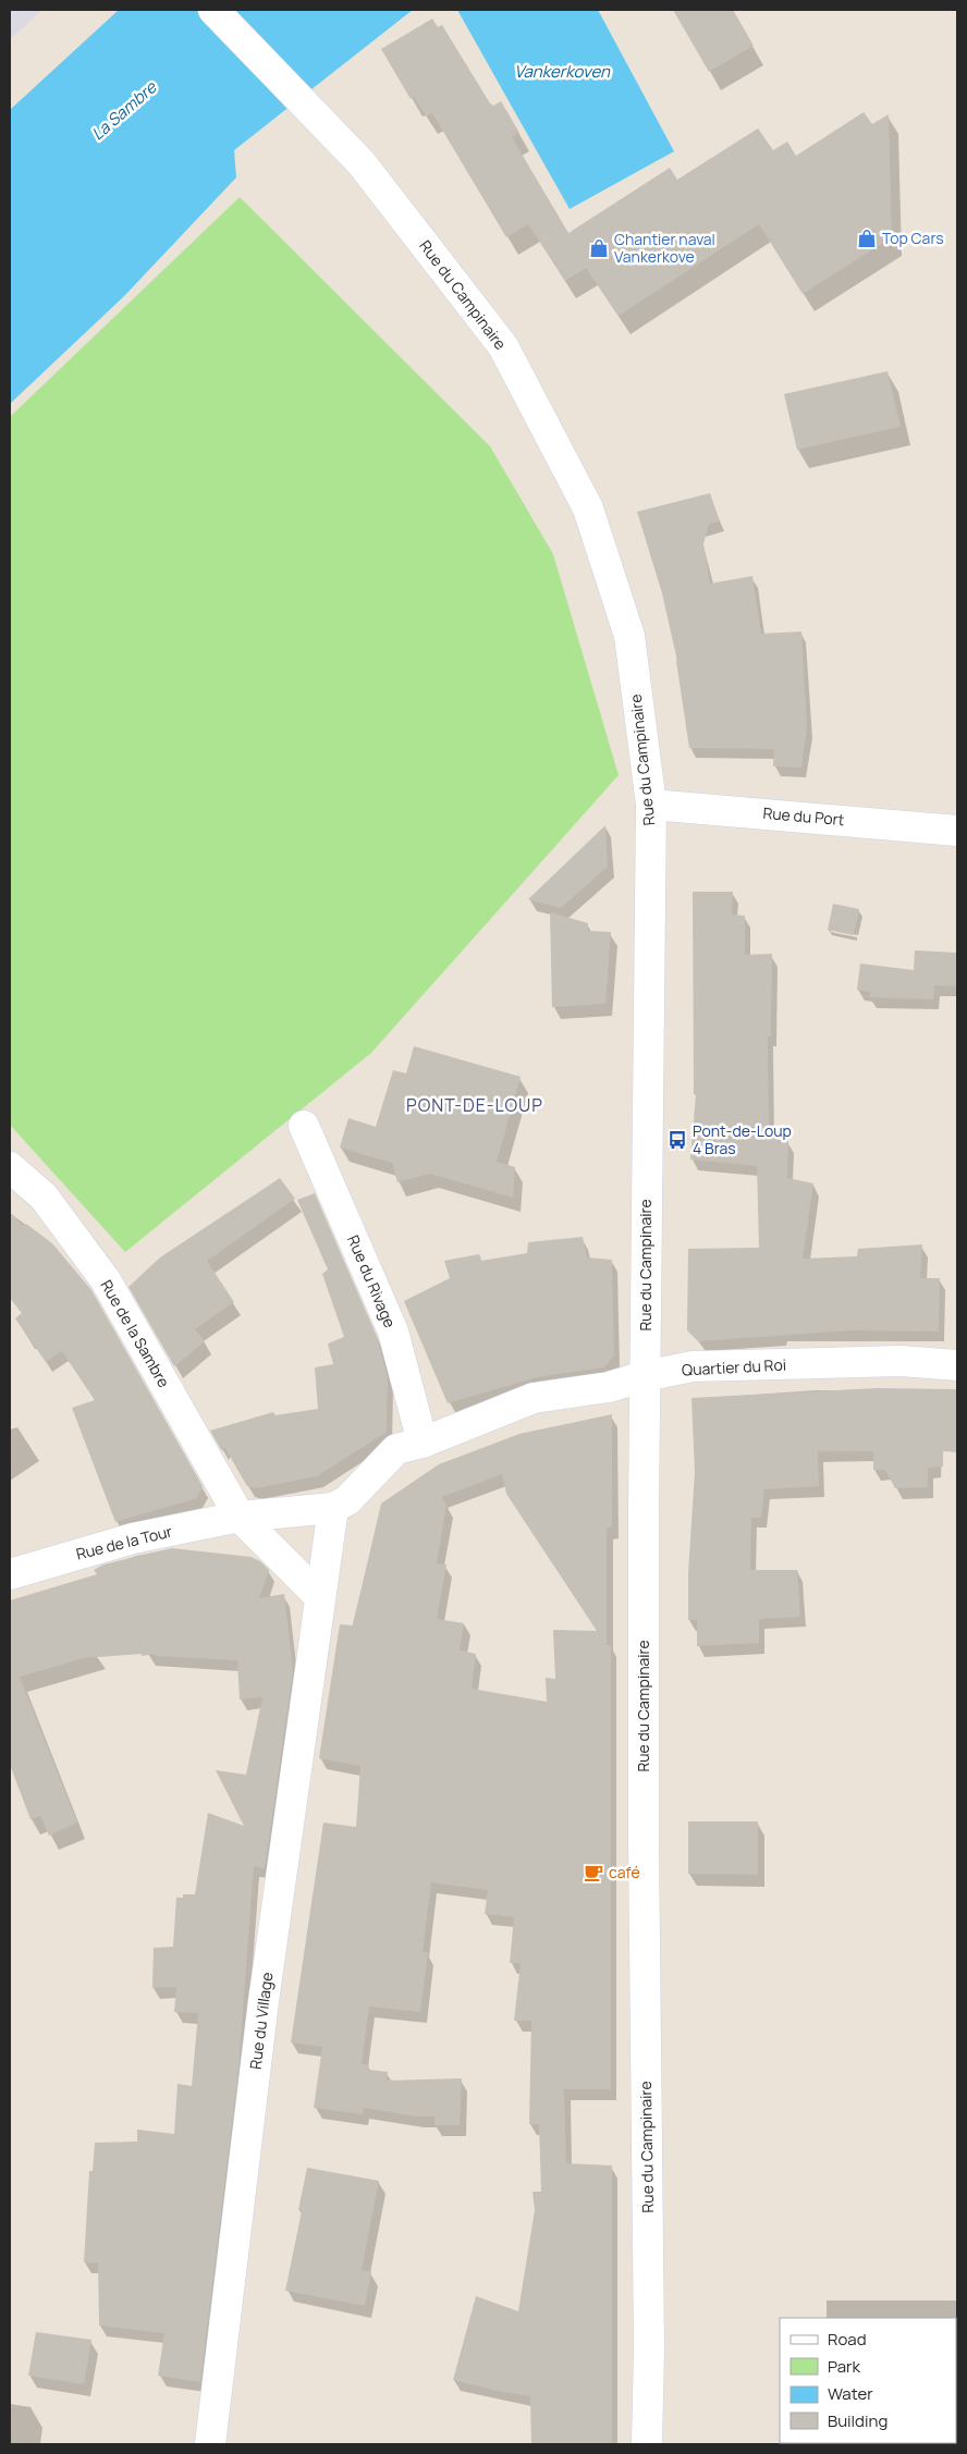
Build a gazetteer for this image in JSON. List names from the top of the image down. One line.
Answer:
{"streets":{"street":["Rue du Campinaire","Rue du Port","Rue du Rivage","Rue de la Sambre","Quartier du Roi","Rue de la Tour","Rue du Village"]},"crossings":[["Rue du Campinaire","Rue du Port"],["Rue du Campinaire","Quartier du Roi"],["Rue du Rivage","Quartier du Roi"],["Rue de la Sambre","Rue de la Tour"],["Rue de la Sambre","Rue du Village"],["Quartier du Roi","Rue de la Tour"],["Quartier du Roi","Rue du Village"],["Rue de la Tour","Rue du Village"]],"districts":["PONT-DE-LOUP"],"water":["Vankerkoven","La Sambre"],"places":{"shop":["Top Cars","Chantier naval Vankerkove"],"bus stop":["Pont-de-Loup 4 Bras"],"cafe":["café"]},"legend":["Road","Park","Water","Building"]}
